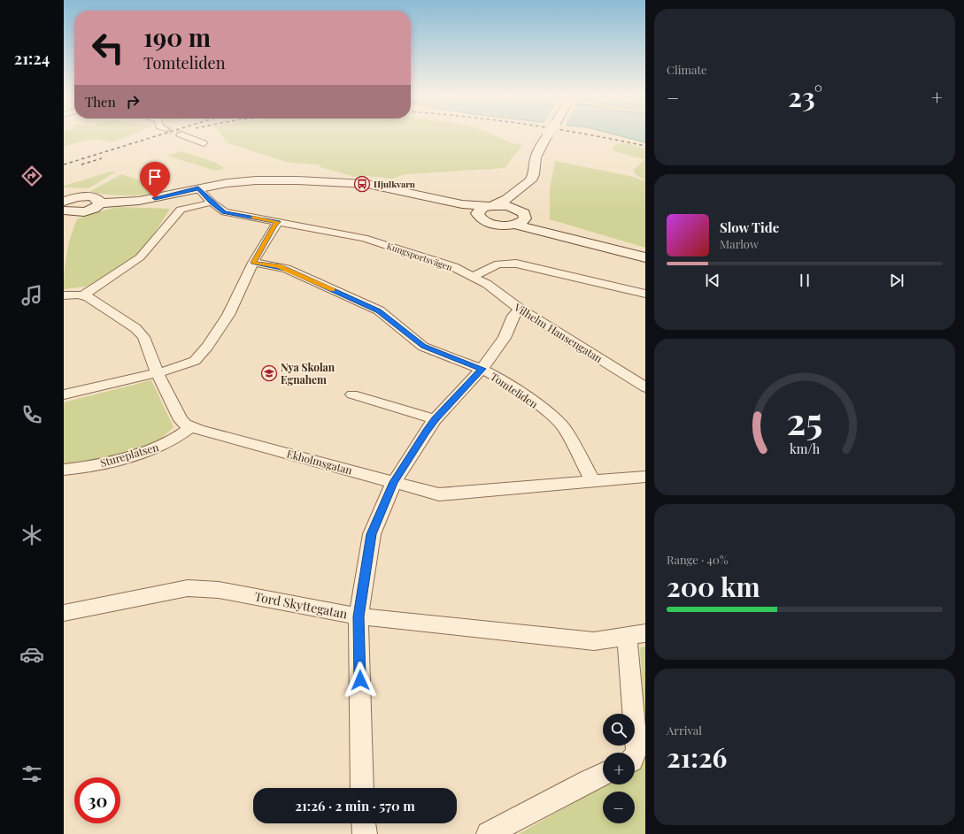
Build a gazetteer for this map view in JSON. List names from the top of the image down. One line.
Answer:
{"streets":{"street":["Kungsportsvägen","Vilhelm Hansengatan","Tomteliden","Stureplatsen","Ekholmsgatan","Tord Skyttegatan"]},"crossings":[["Kungsportsvägen","Vilhelm Hansengatan"],["Tomteliden","Ekholmsgatan"],["Stureplatsen","Ekholmsgatan"]],"places":{"bus stop":["Hjulkvarn"],"school or university":["Nya Skolan Egnahem"]},"page":{"tabs":"21:24","tile":["Climate",["Range · 40%","200 km"],["Arrival","21:26"]],"turn":["190 m","Tomteliden"],"heat":["−","23°","+"],"then":"Then","song":["Slow Tide","Marlow"],"map_buttons":["+","−"],"limit":"30","trip":"21:26 · 2 min · 570 m","gauge":["25","km/h"]}}
